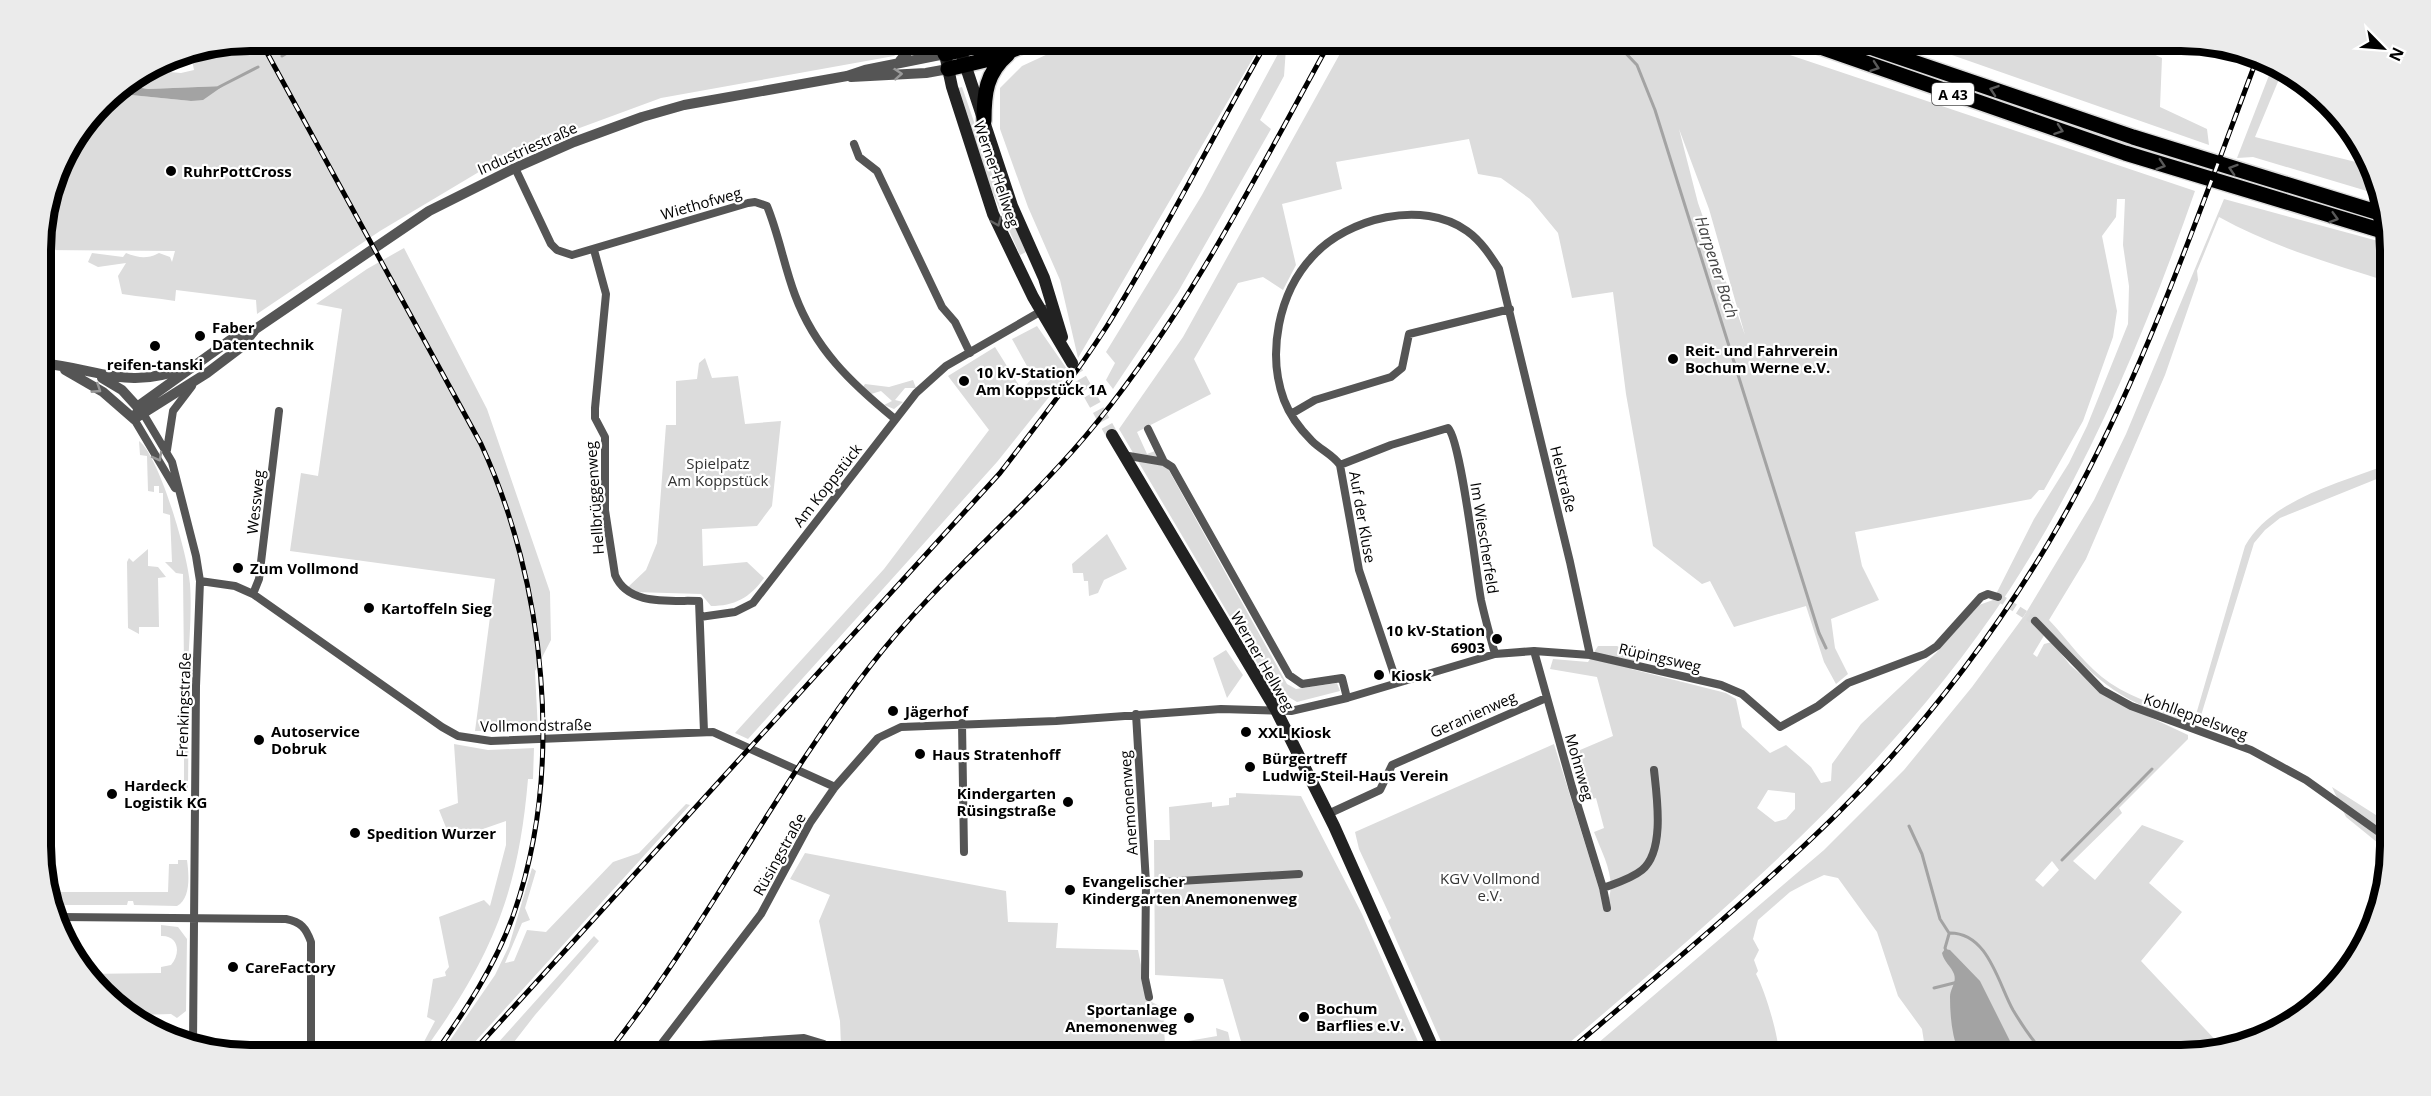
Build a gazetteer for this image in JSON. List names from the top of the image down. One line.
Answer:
{"streets":{"highway":["A 43"],"main road":["Werner Hellweg"],"street":["Industriestraße","Wiethofweg","Helstraße","Am Koppstück","Hellbrüggenweg","Wessweg","Auf der Kluse","Im Wiescherfeld","Rüpingsweg","Frenkingstraße","Geranienweg","Kohlleppelsweg","Vollmondstraße","Mohnweg","Anemonenweg","Rüsingstraße"]},"crossings":[["Industriestraße","Werner Hellweg"],["Industriestraße","Wiethofweg"],["Industriestraße","Frenkingstraße"],["Werner Hellweg","Am Koppstück"],["Werner Hellweg","Rüpingsweg"],["Werner Hellweg","Geranienweg"],["Werner Hellweg","Rüsingstraße"],["Wiethofweg","Am Koppstück"],["Wiethofweg","Hellbrüggenweg"],["Helstraße","Auf der Kluse"],["Helstraße","Rüpingsweg"],["Am Koppstück","Hellbrüggenweg"],["Wessweg","Vollmondstraße"],["Auf der Kluse","Im Wiescherfeld"],["Auf der Kluse","Rüpingsweg"],["Im Wiescherfeld","Rüpingsweg"],["Rüpingsweg","Mohnweg"],["Rüpingsweg","Rüsingstraße"],["Frenkingstraße","Vollmondstraße"],["Geranienweg","Mohnweg"],["Vollmondstraße","Rüsingstraße"],["Anemonenweg","Rüsingstraße"]],"water":["Harpener Bach"],"parks":["Spielpatz Am Koppstück","KGV Vollmond e.V."],"places":["RuhrPottCross","Faber Datentechnik","reifen-tanski","Reit- und Fahrverein Bochum Werne e.V.","10 kV-Station Am Koppstück 1A","Zum Vollmond","Kartoffeln Sieg","10 kV-Station 6903","Kiosk","Jägerhof","XXL Kiosk","Autoservice Dobruk","Haus Stratenhoff","Bürgertreff Ludwig-Steil-Haus Verein","Hardeck Logistik KG","Kindergarten Rüsingstraße","Spedition Wurzer","Evangelischer Kindergarten Anemonenweg","CareFactory","Bochum Barflies e.V.","Sportanlage Anemonenweg"],"north":"bottom right"}
